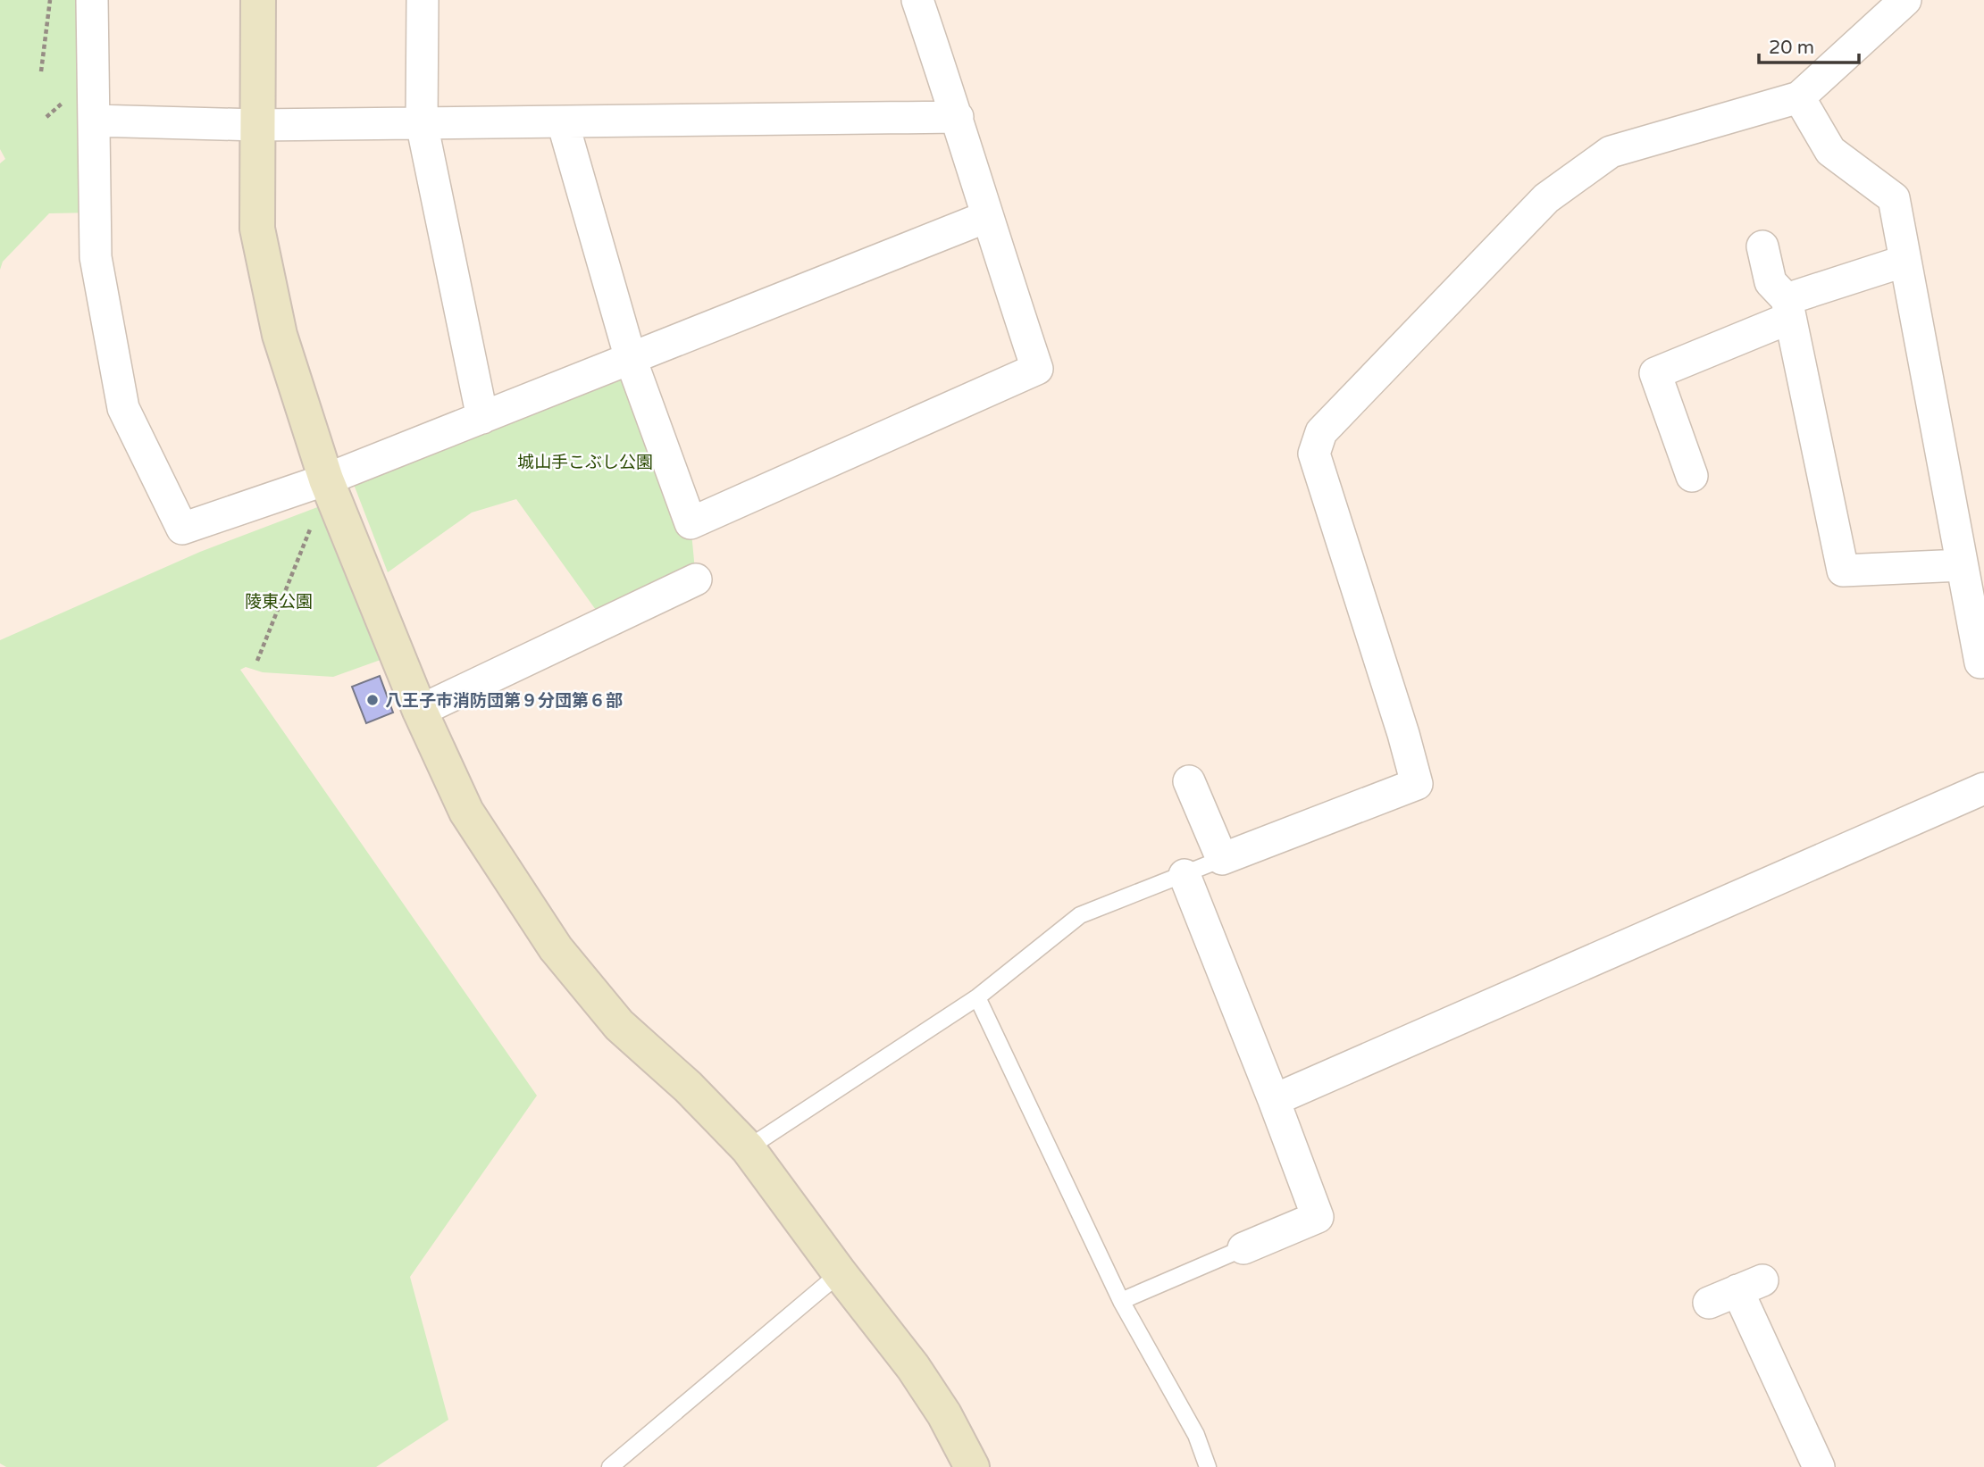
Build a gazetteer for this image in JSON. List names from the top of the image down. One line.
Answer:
{"parks":["城山手こぶし公園","陵東公園"],"places":["八王子市消防団第９分団第６部"],"scale_bar":"20 m"}
